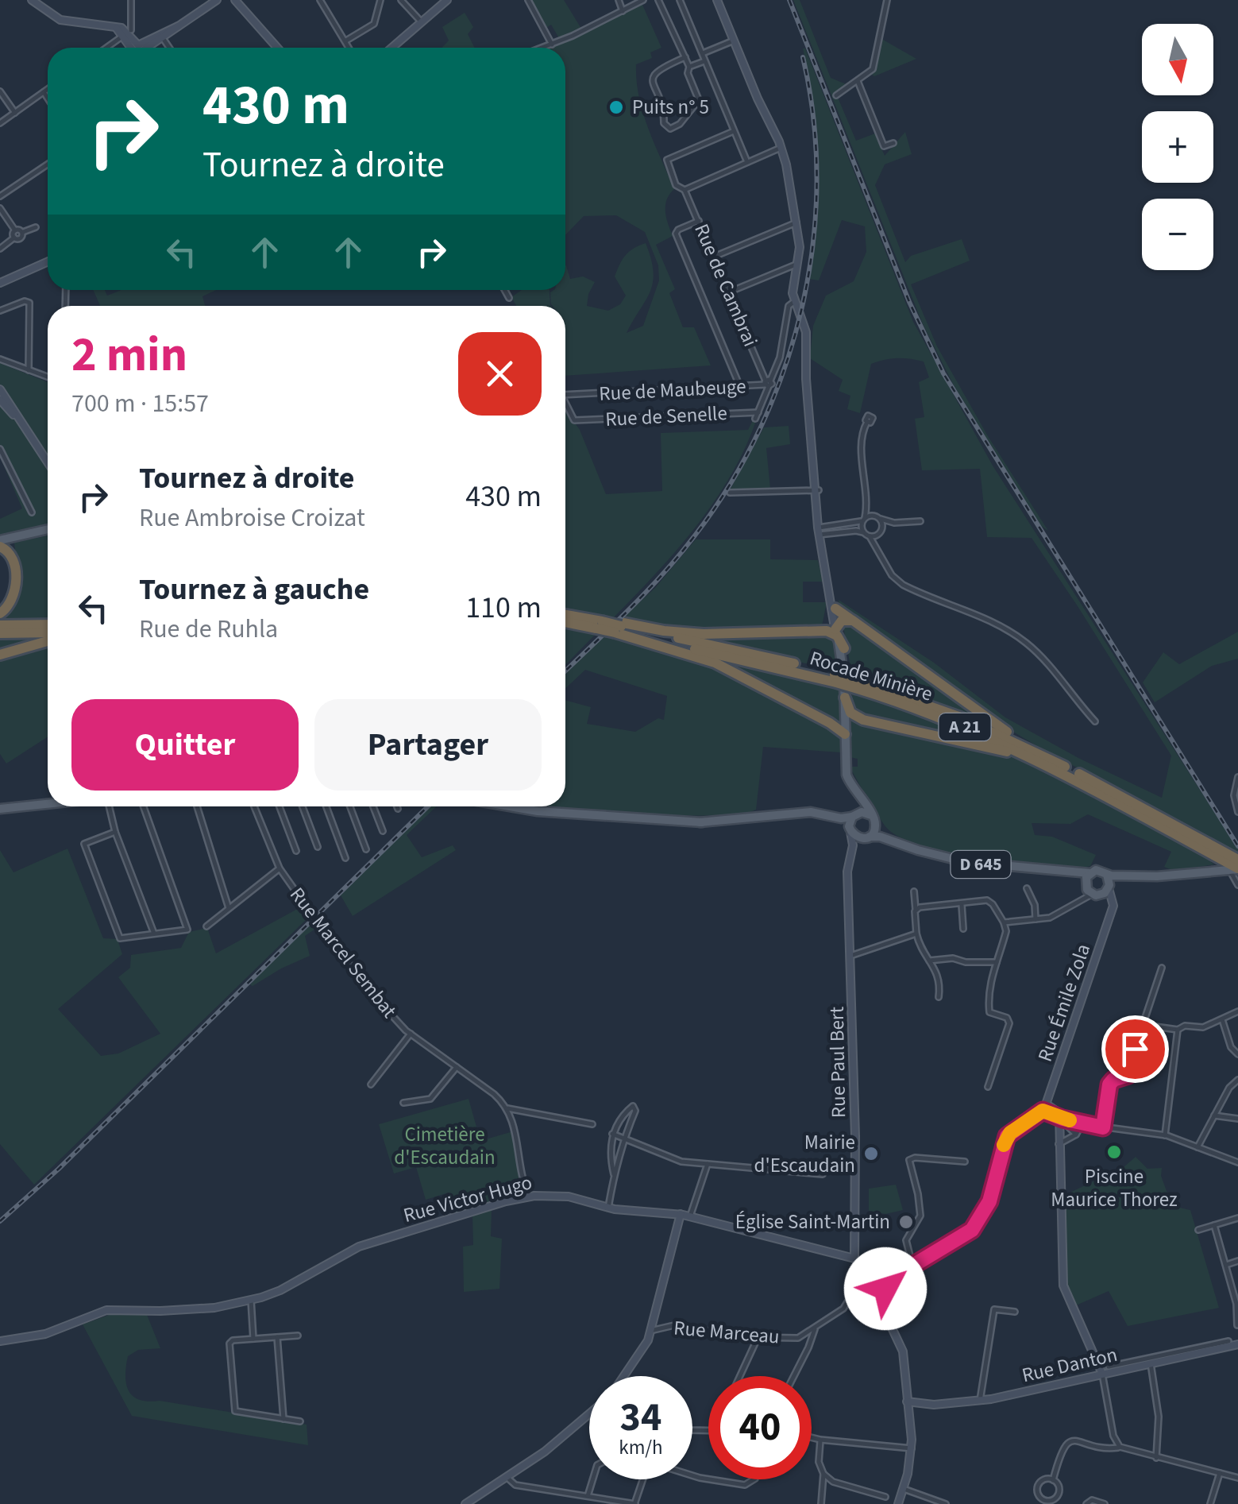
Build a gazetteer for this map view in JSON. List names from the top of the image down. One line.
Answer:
{"streets":{"highway":["Rocade Minière","A 21"],"main road":["D 645"],"street":["Rue de Cambrai","Rue de Maubeuge","Rue de Senelle","Rue Marcel Sembat","Rue Émile Zola","Rue Paul Bert","Rue Victor Hugo","Rue Marceau","Rue Danton"]},"crossings":[["Rue de Cambrai","Rue de Maubeuge"],["Rue de Cambrai","Rue de Senelle"],["Rue de Maubeuge","Rue de Senelle"],["D 645","Rue Émile Zola"],["D 645","Rue Paul Bert"],["Rue Paul Bert","Rue Victor Hugo"]],"parks":["Cimetière d'Escaudain"],"places":["Puits n° 5","Piscine Maurice Thorez","Mairie d'Escaudain","Église Saint-Martin"],"north":"bottom","page":{"map_buttons":["+","−"],"turn":["430 m","Tournez à droite"],"heading":["2 min","700 m · 15:57"],"list":[{"name":"Tournez à droite","note":"Rue Ambroise Croizat","value":"430 m"},{"name":"Tournez à gauche","note":"Rue de Ruhla","value":"110 m"}],"buttons":["Quitter","Partager"],"speed":"34 km/h","limit":"40"}}
